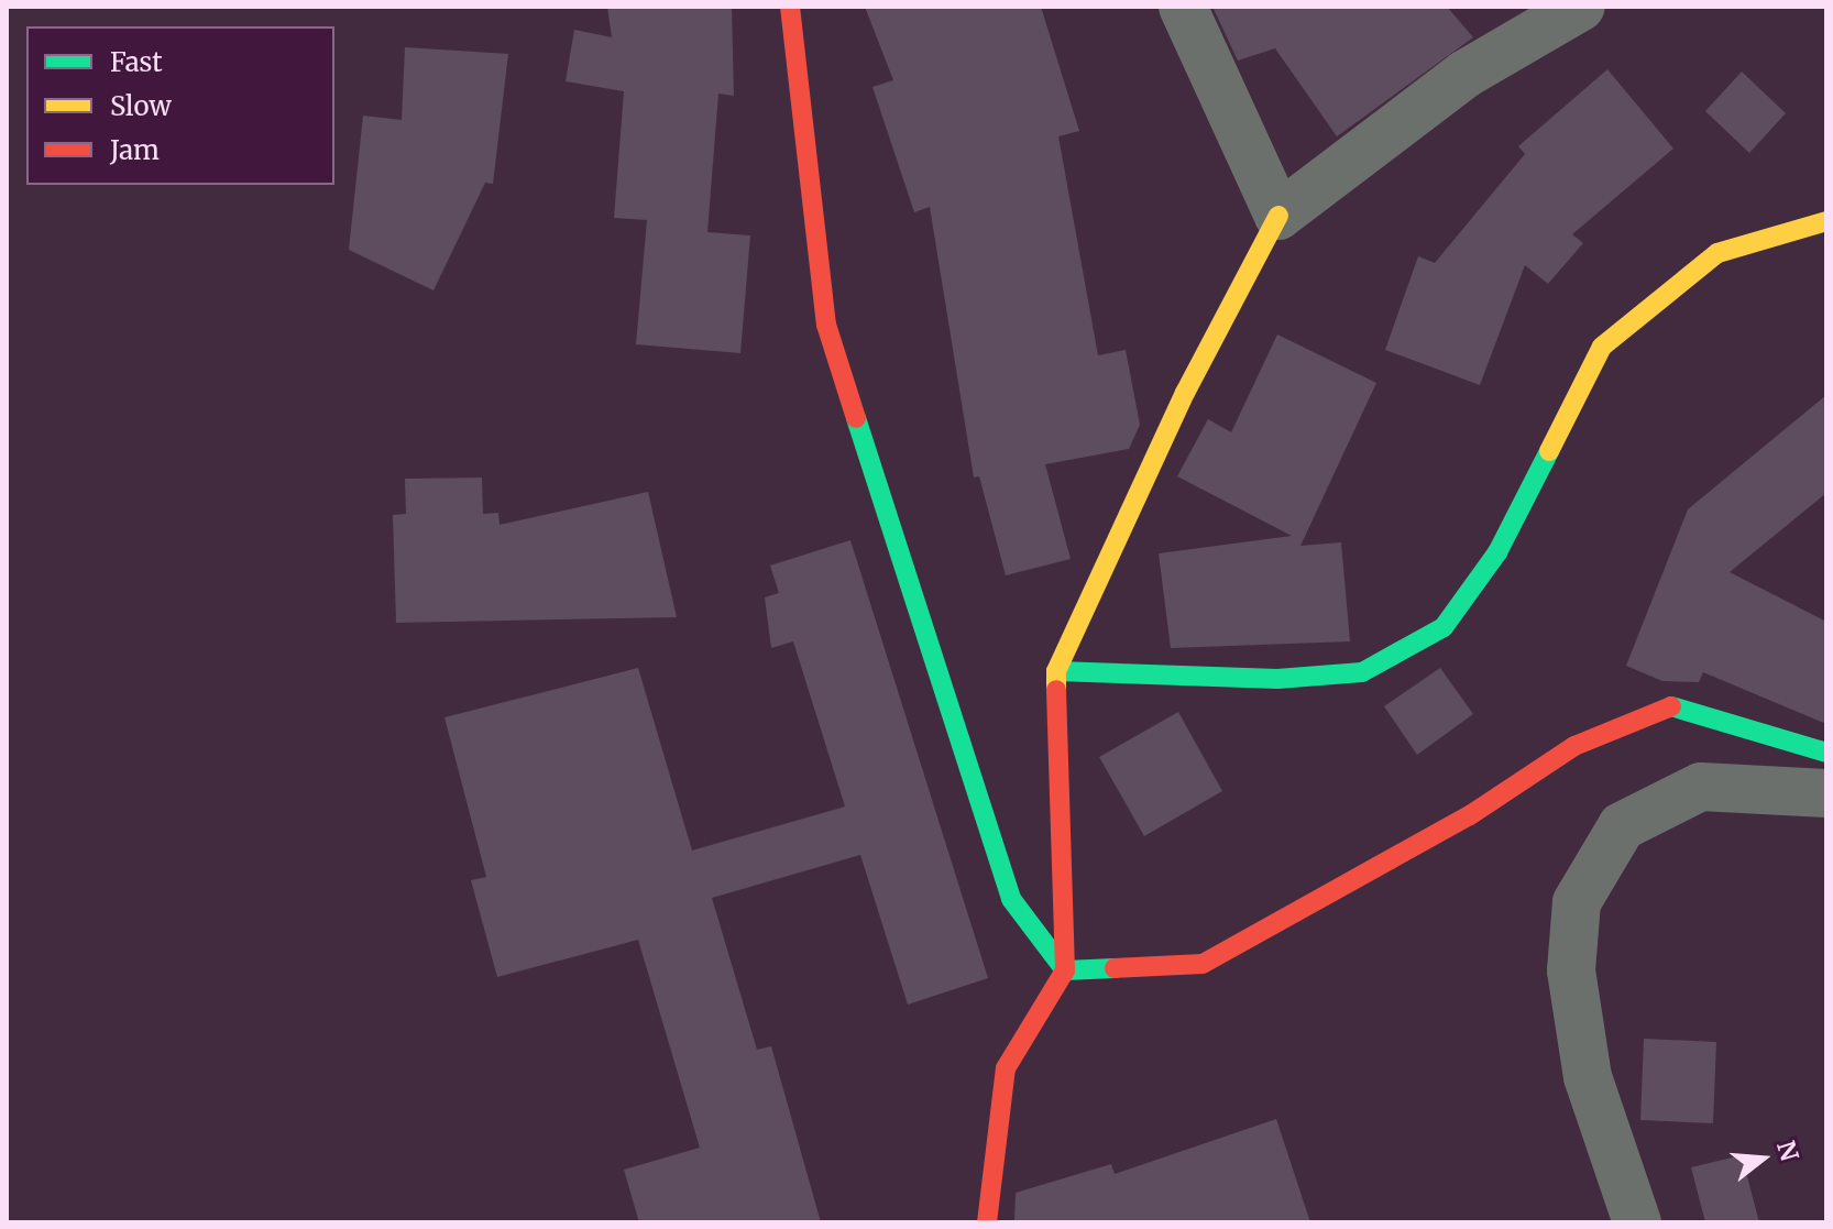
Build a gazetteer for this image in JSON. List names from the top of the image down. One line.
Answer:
{"legend":["Fast","Slow","Jam"],"north":"right"}
